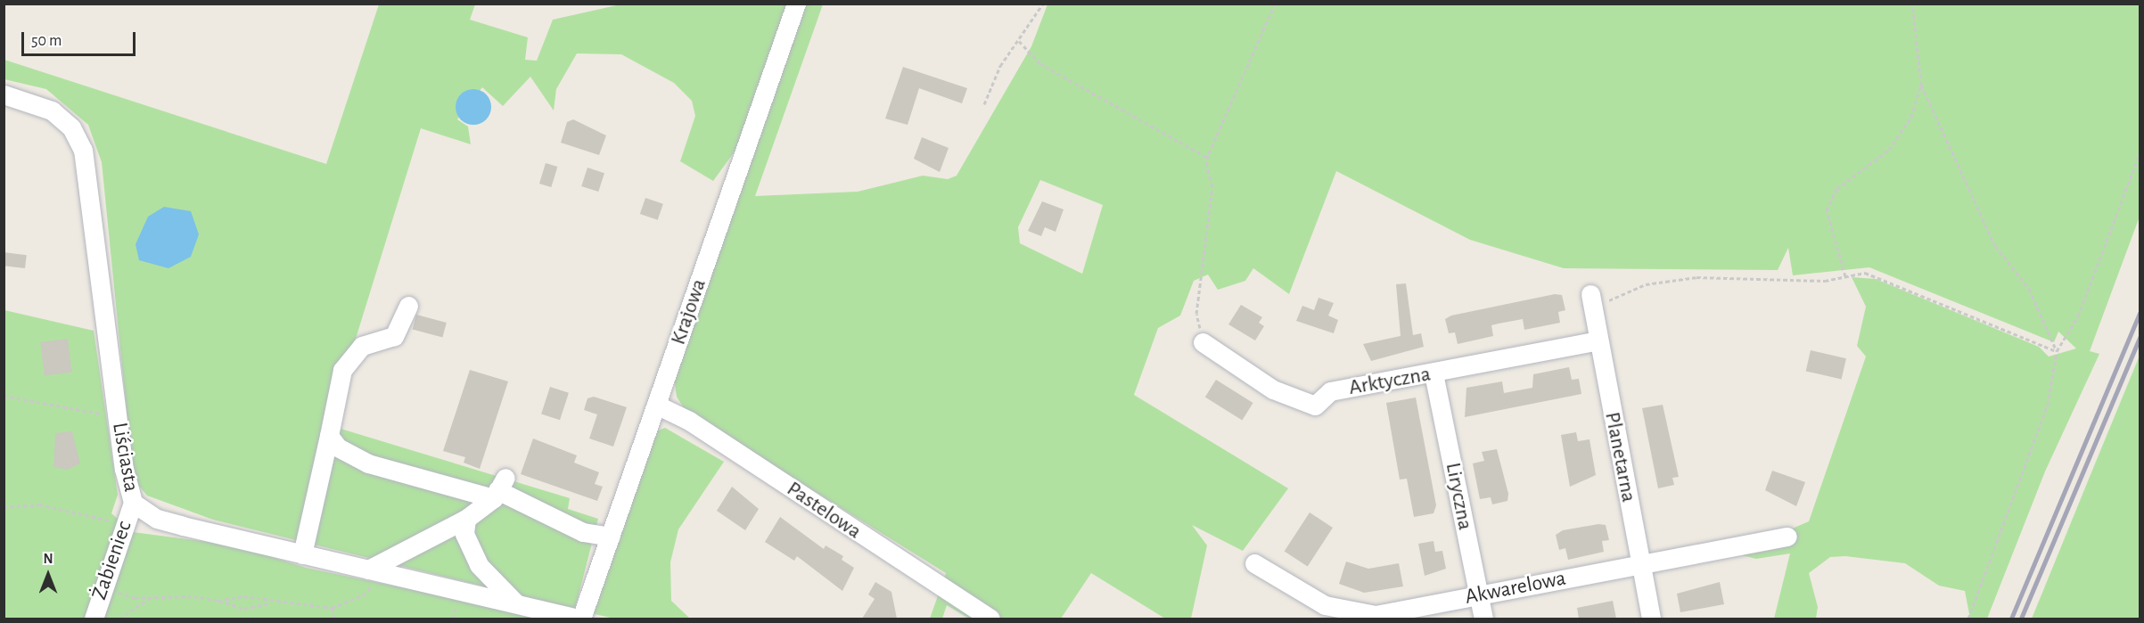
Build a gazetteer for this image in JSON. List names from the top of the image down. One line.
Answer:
{"streets":{"street":["Krajowa","Arktyczna","Liściasta","Planetarna","Liryczna","Pastelowa","Żabieniec","Akwarelowa"]},"crossings":[["Krajowa","Liściasta"],["Krajowa","Pastelowa"],["Arktyczna","Planetarna"],["Arktyczna","Liryczna"],["Liściasta","Żabieniec"],["Planetarna","Akwarelowa"],["Liryczna","Akwarelowa"]],"scale_bar":"50 m","north":"top"}
